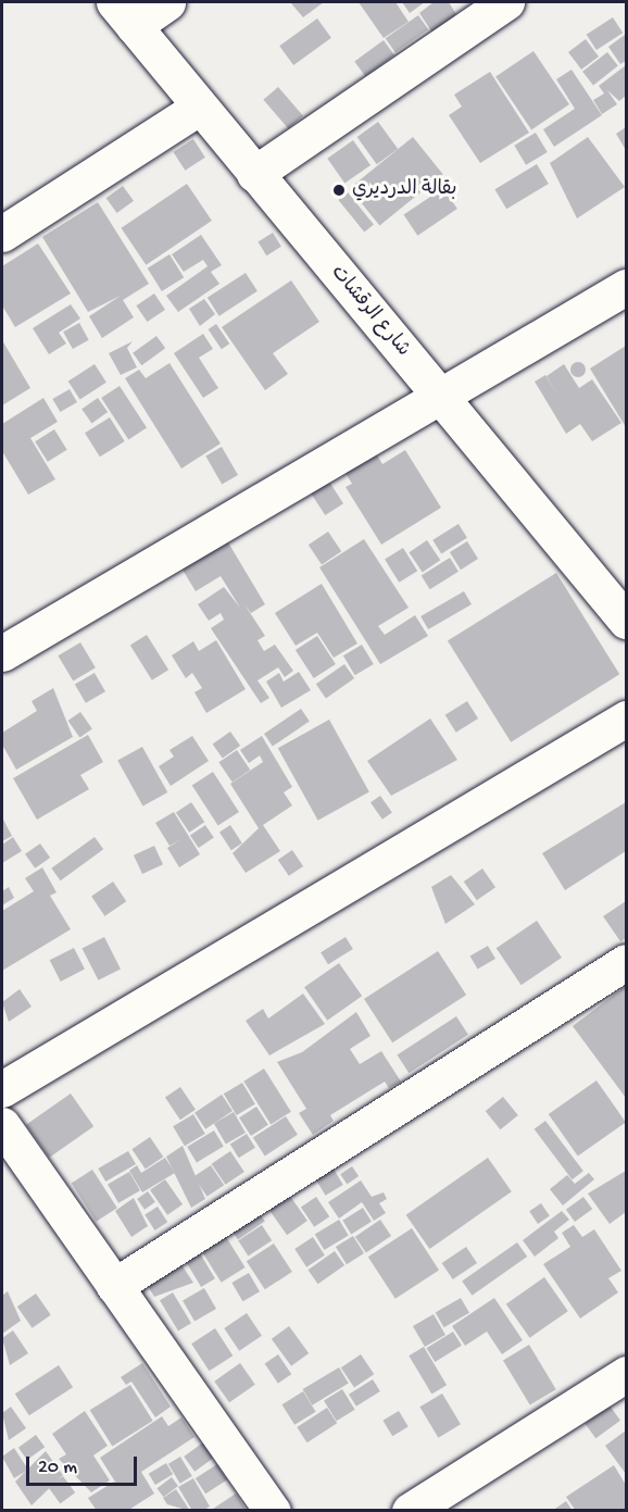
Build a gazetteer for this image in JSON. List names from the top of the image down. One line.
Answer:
{"streets":{"street":["شارع الرقشات"]},"places":["بقالة الدرديري"],"scale_bar":"20 m"}
